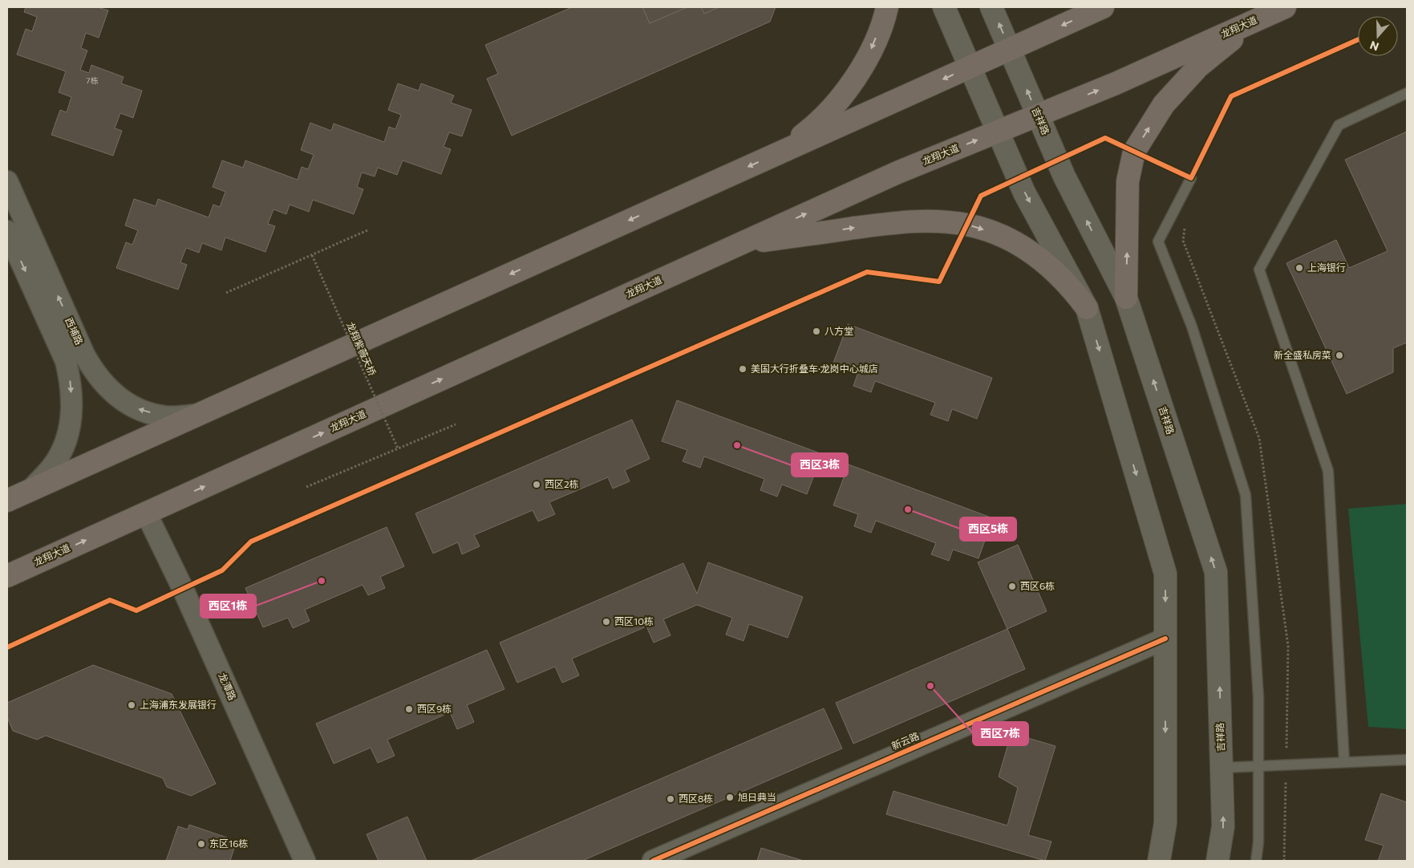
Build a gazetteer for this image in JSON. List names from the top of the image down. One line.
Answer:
{"streets":{"main road":["龙翔大道","吉祥路"],"street":["西埔路","龙潭路","新云路"],"path":["龙翔紫薇天桥"]},"crossings":[["龙翔大道","吉祥路"],["龙翔大道","龙潭路"]],"places":["上海银行","八方堂","新全盛私房菜","美国大行折叠车·龙岗中心城店","西区3栋","西区2栋","西区5栋","西区1栋","西区6栋","西区10栋","西区7栋","上海浦东发展银行","西区9栋","旭日典当","西区8栋","东区16栋"],"house_numbers":["7栋"],"north":"bottom"}
